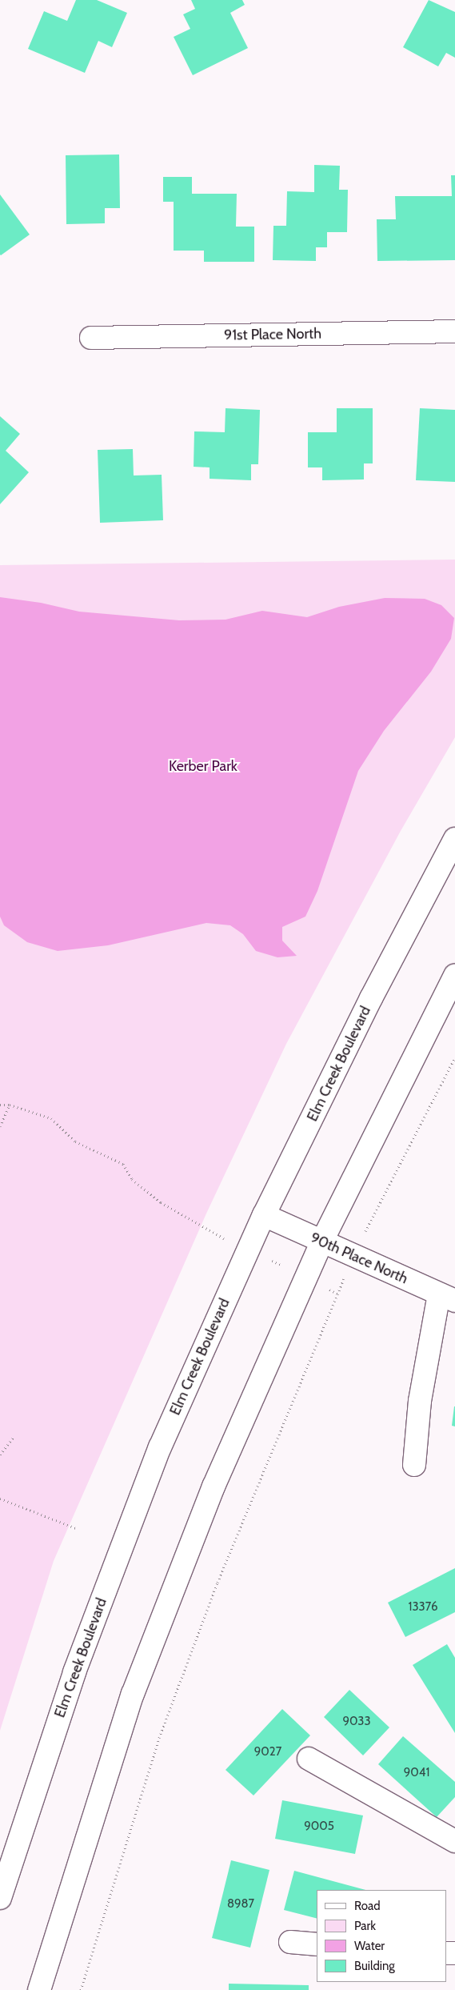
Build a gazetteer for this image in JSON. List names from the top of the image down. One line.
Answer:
{"streets":{"main road":["91st Place North","Elm Creek Boulevard","90th Place North"]},"crossings":[["Elm Creek Boulevard","90th Place North"]],"parks":["Kerber Park"],"house_numbers":["13376","9033","9027","9041","9005","8987"],"legend":["Road","Park","Water","Building"]}
